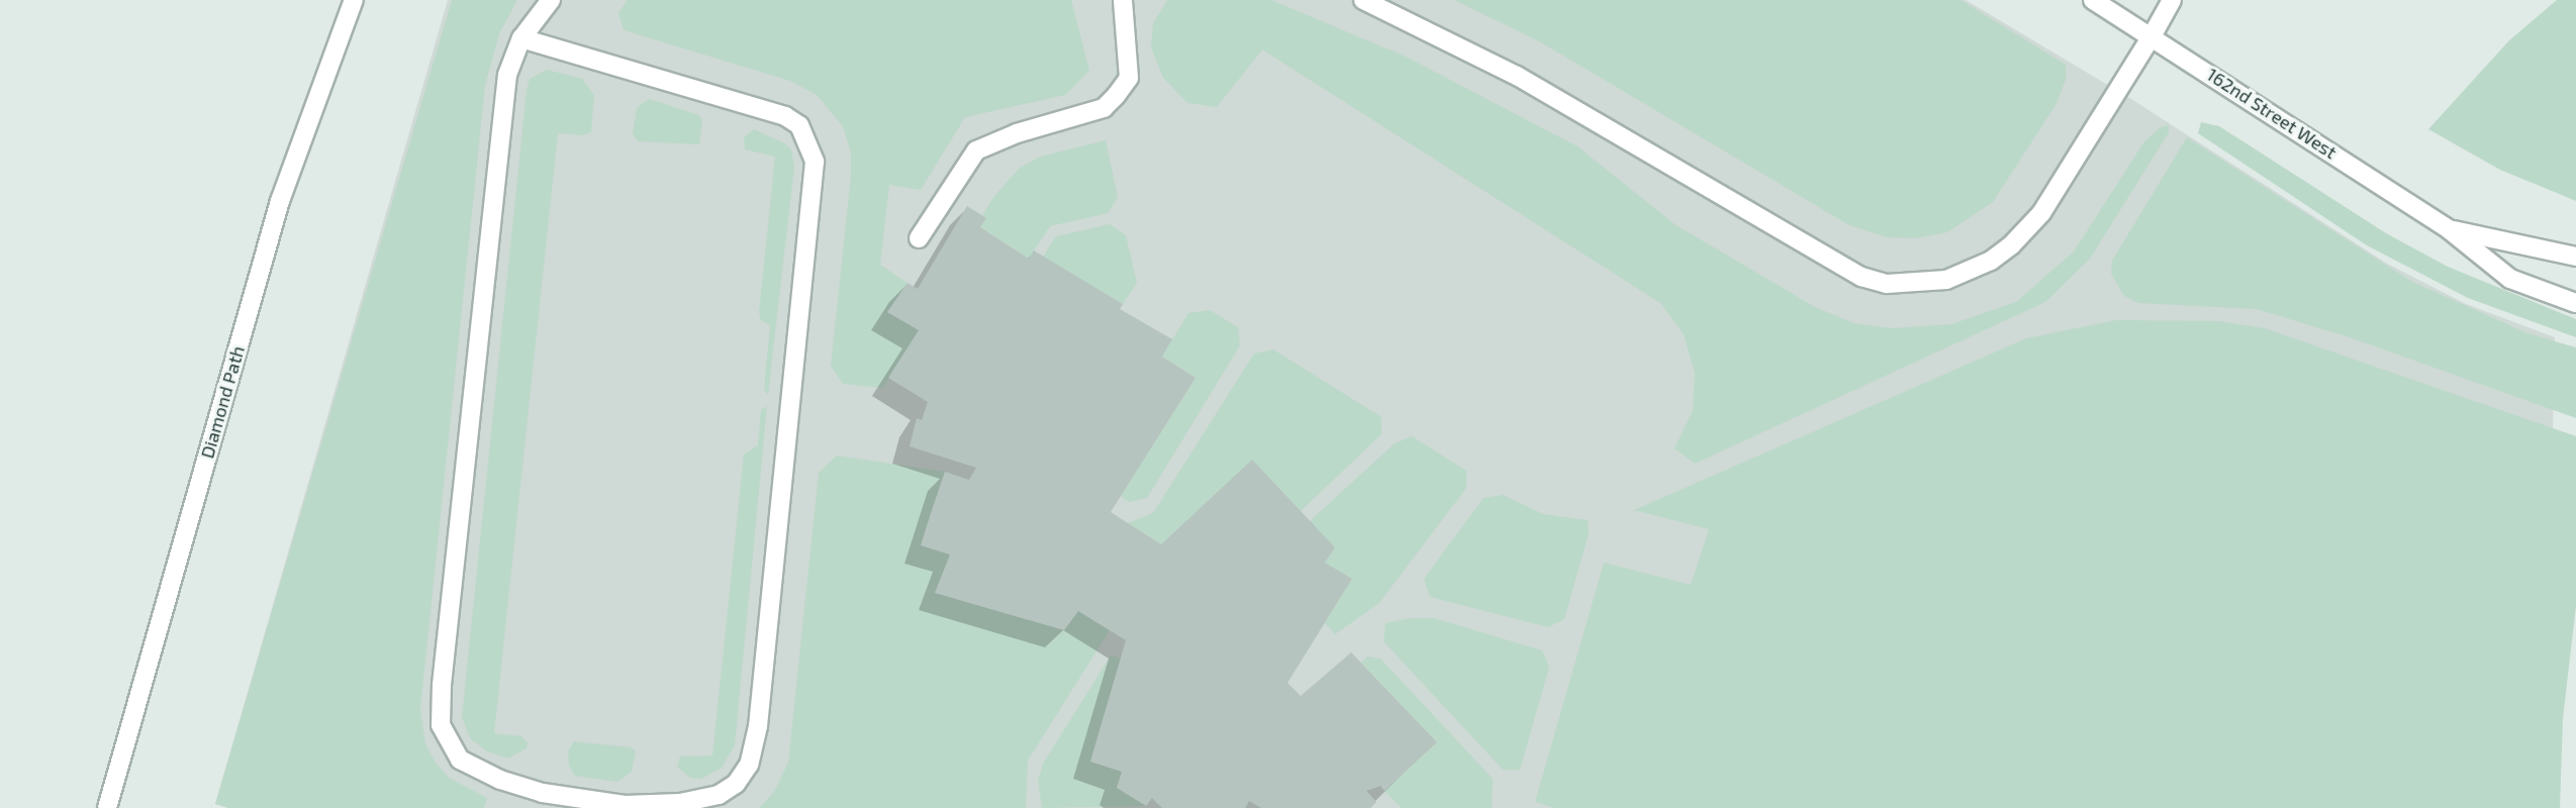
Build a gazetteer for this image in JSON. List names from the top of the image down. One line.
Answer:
{"streets":{"street":["162nd Street West","Diamond Path"]}}
